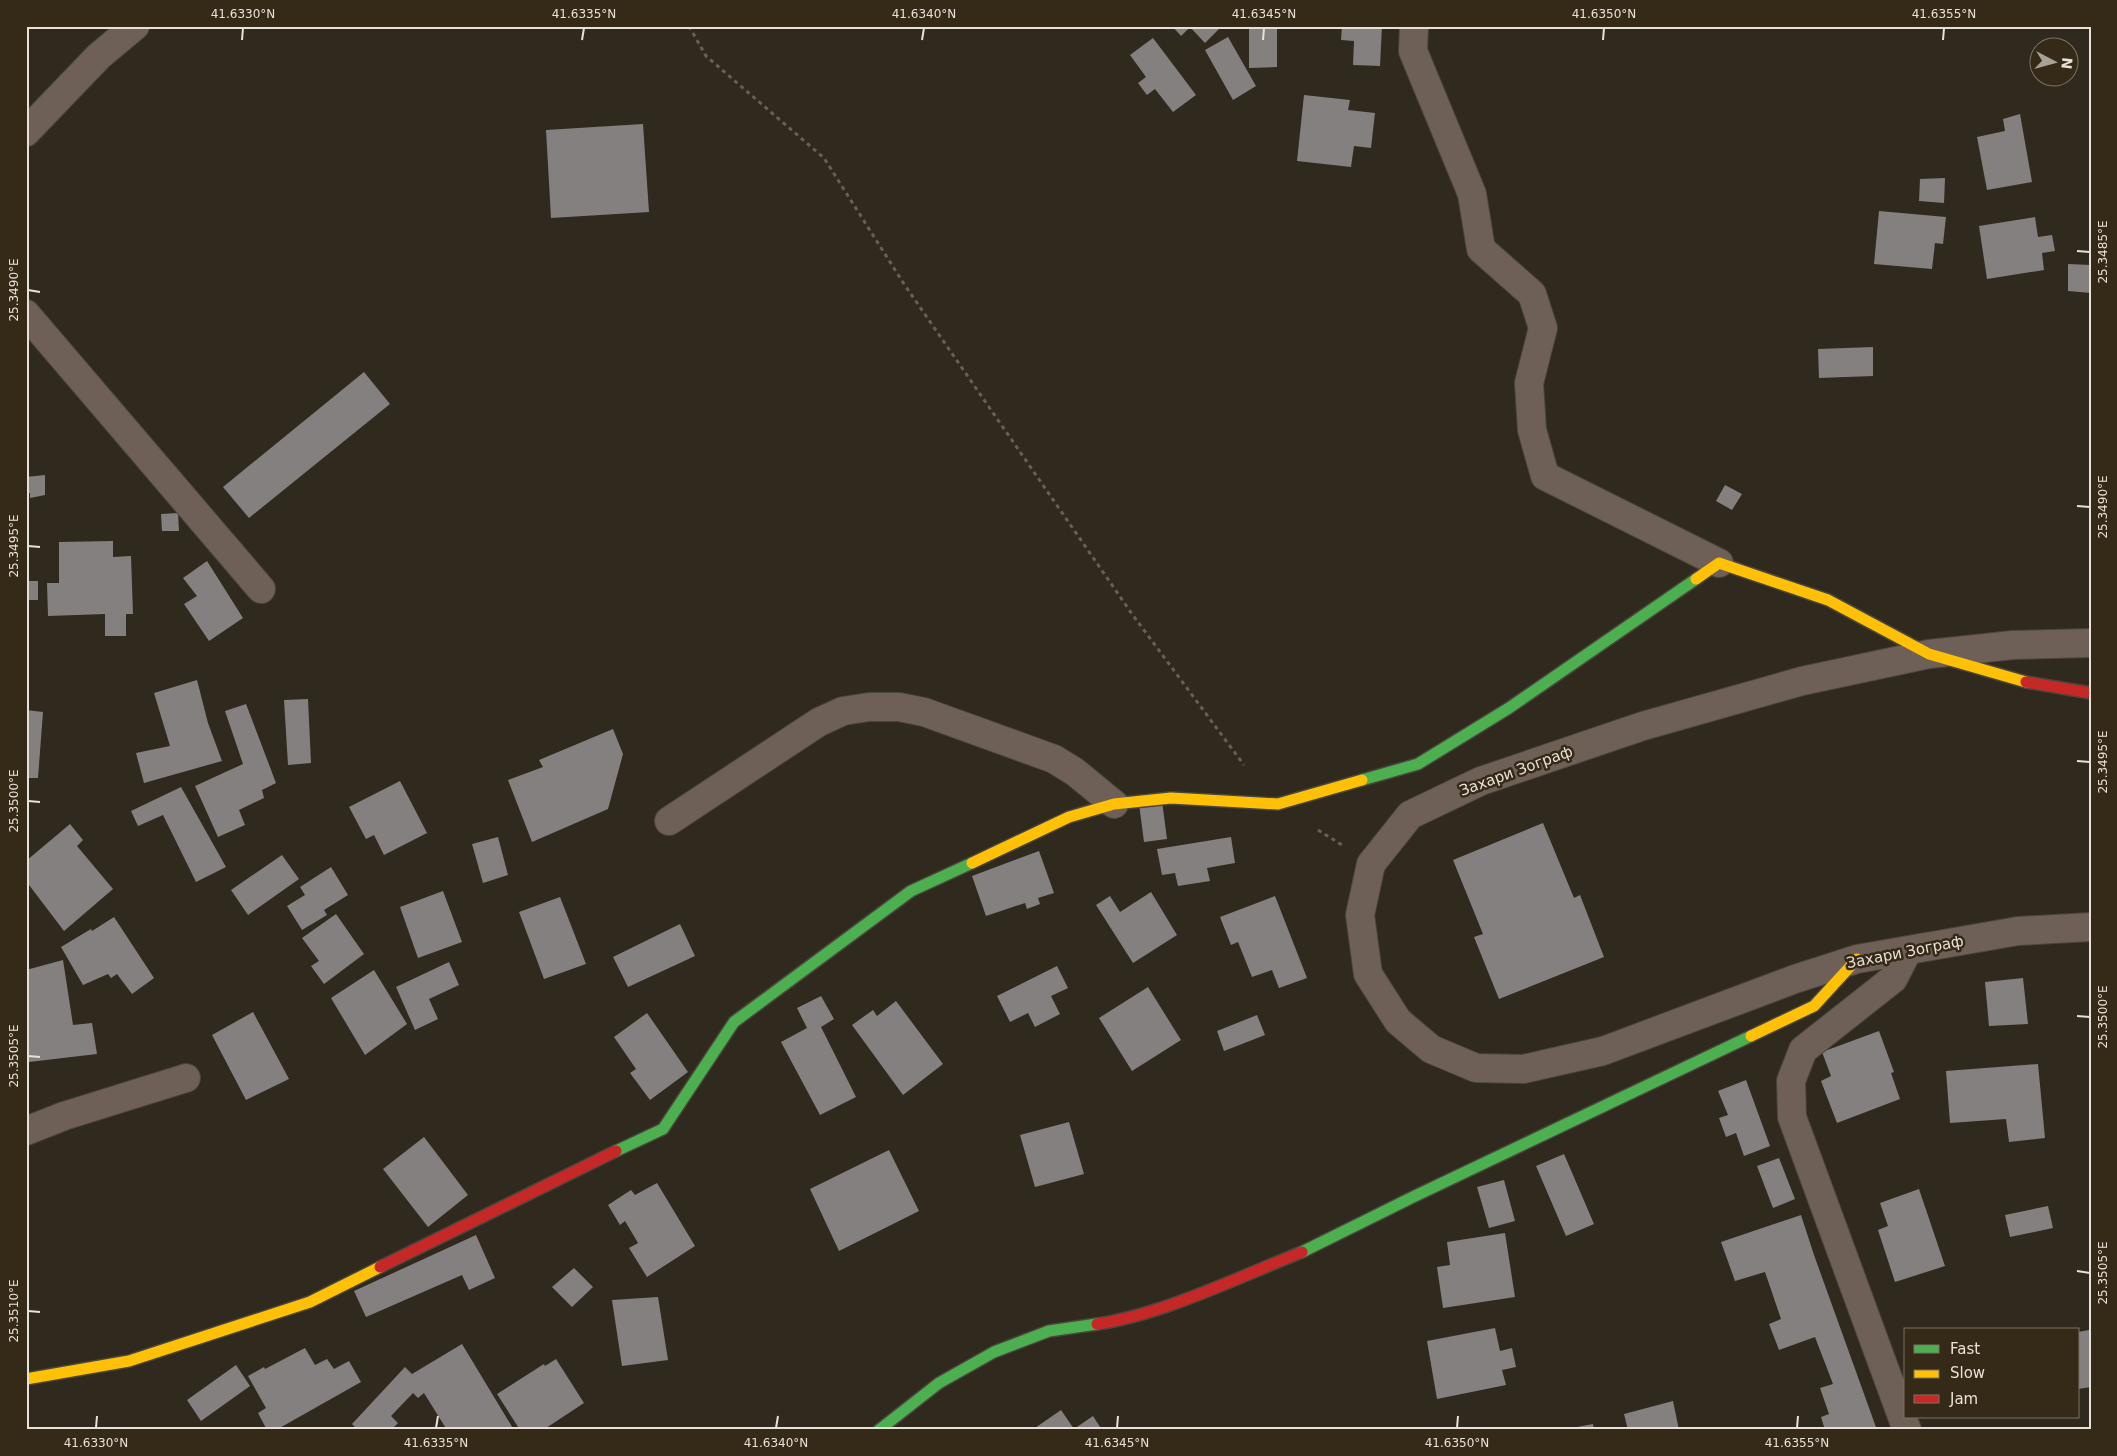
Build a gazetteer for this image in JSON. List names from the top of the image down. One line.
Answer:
{"streets":{"street":["Захари Зограф"]},"legend":["Fast","Slow","Jam"],"north":"right","coordinates":["41.6330°N","41.6335°N","41.6340°N","41.6345°N","41.6350°N","41.6355°N","25.3485°E","25.3490°E","25.3495°E","25.3500°E","25.3505°E","25.3510°E"]}
